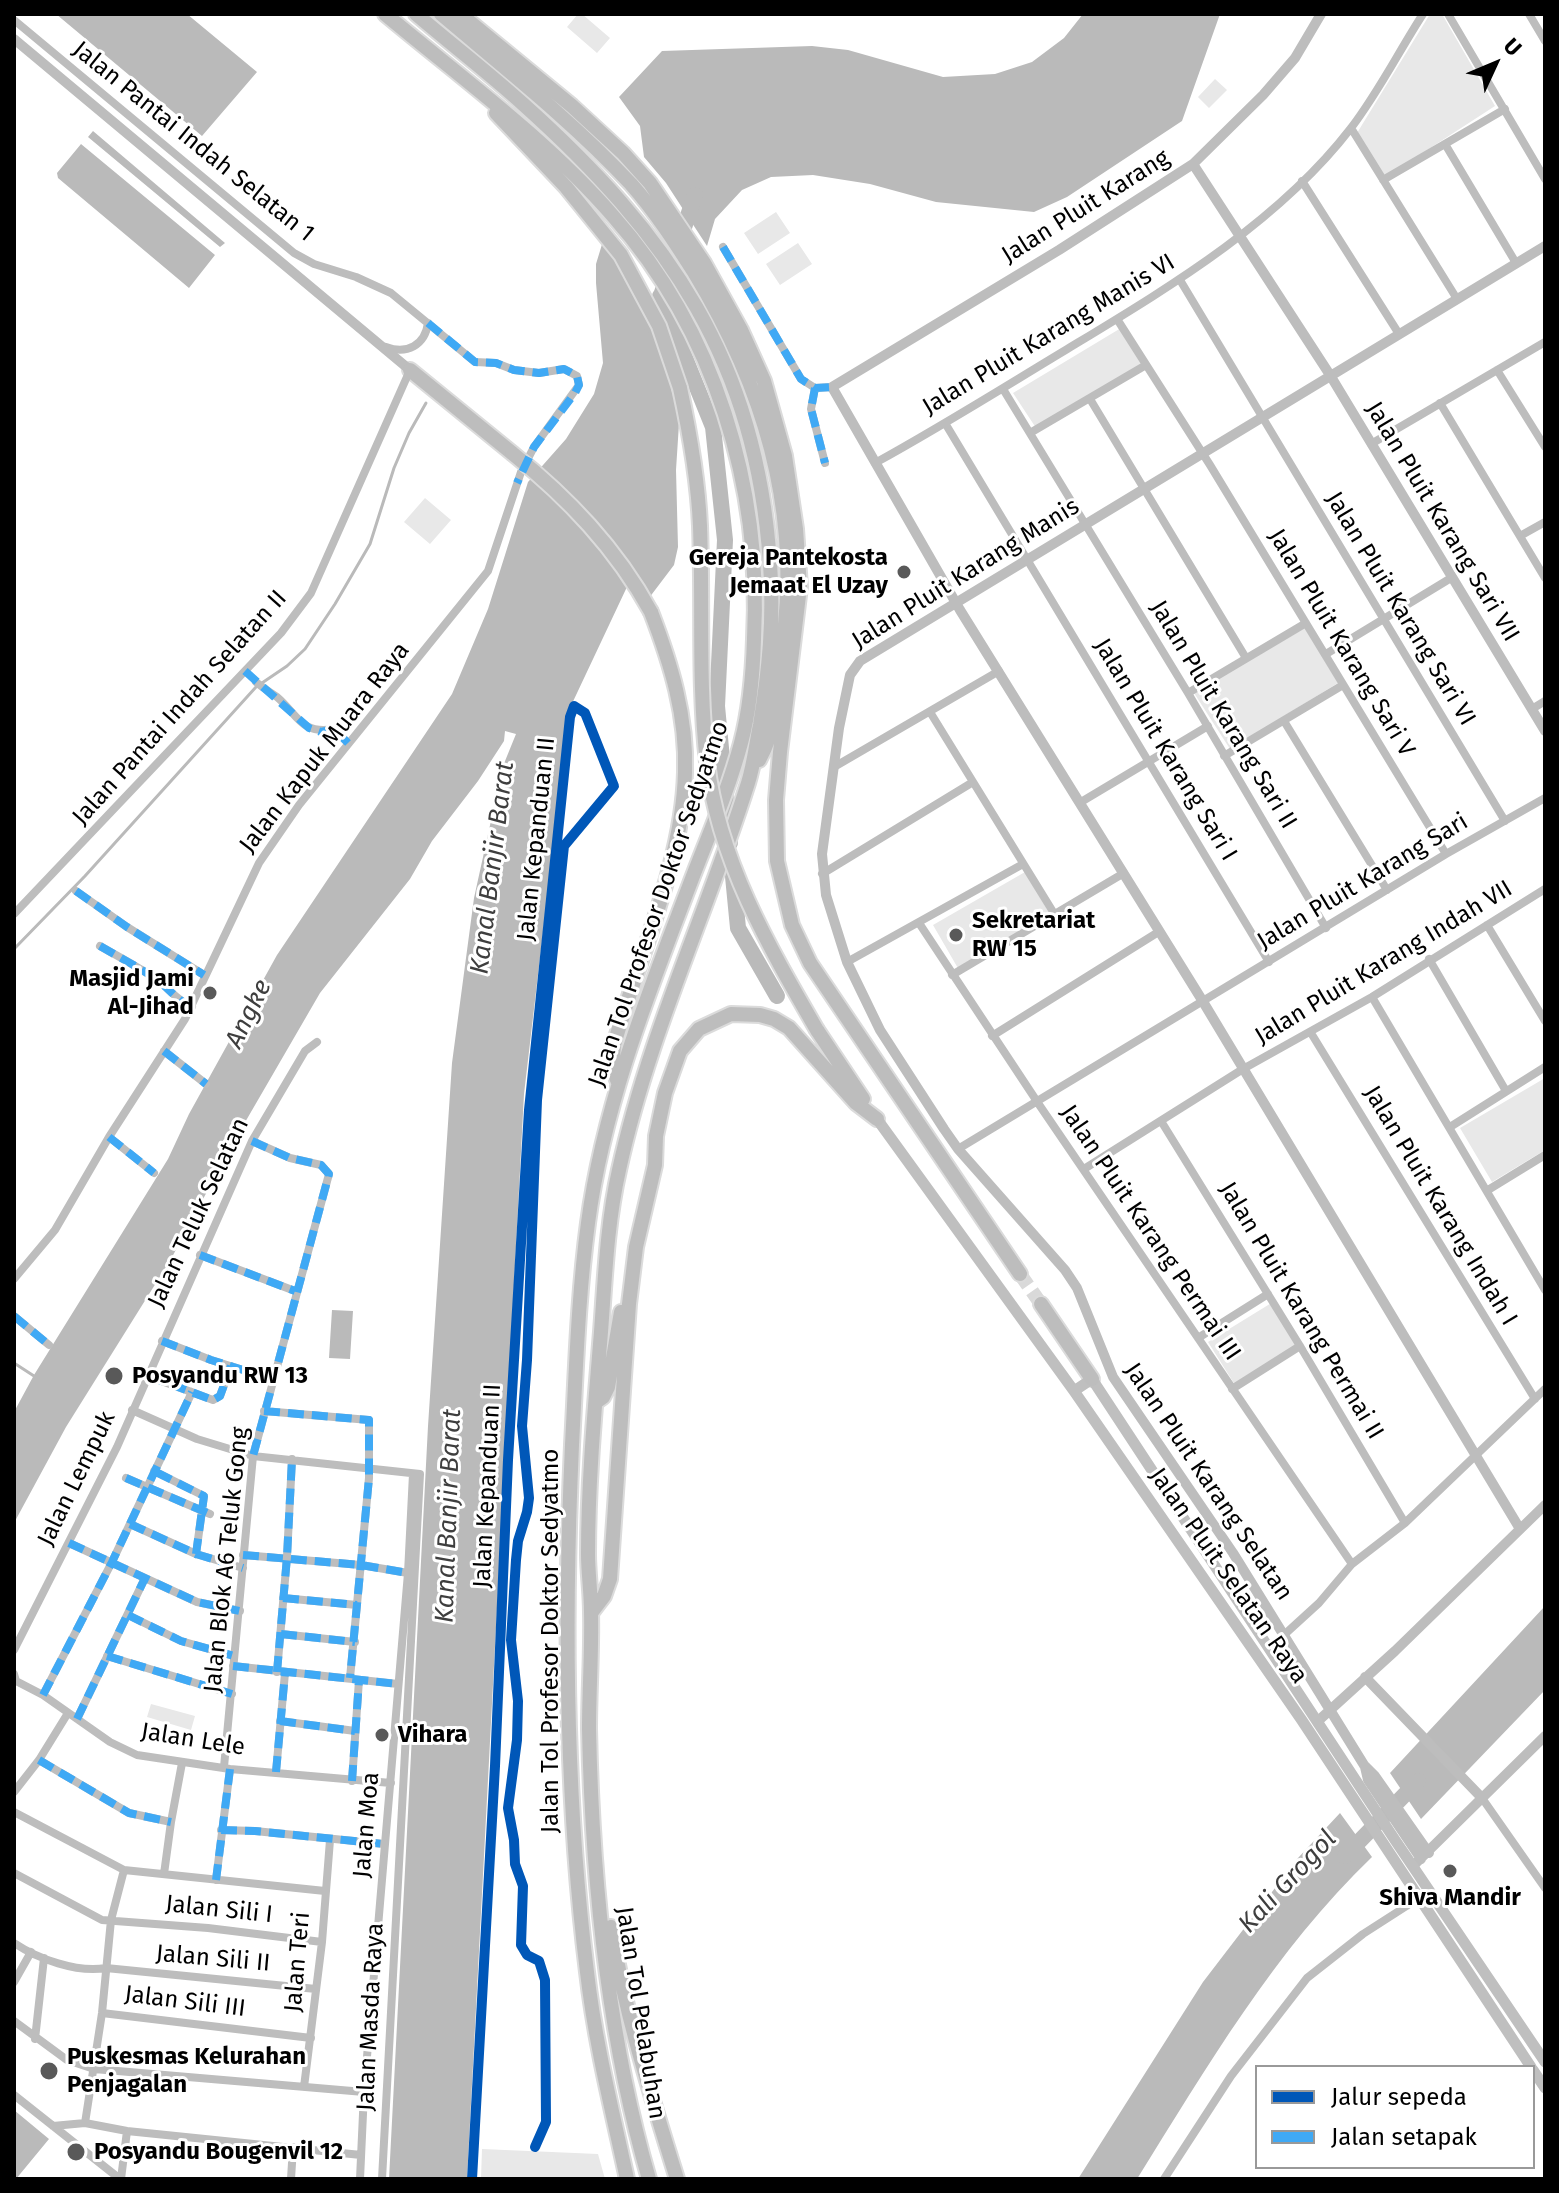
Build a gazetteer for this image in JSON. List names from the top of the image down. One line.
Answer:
{"streets":{"highway":["Jalan Tol Profesor Doktor Sedyatmo","Jalan Tol Pelabuhan"],"main road":["Jalan Pluit Selatan Raya"],"street":["Jalan Pantai Indah Selatan 1","Jalan Pluit Karang","Jalan Pluit Karang Manis VI","Jalan Pluit Karang Sari VII","Jalan Pluit Karang Manis","Jalan Pluit Karang Sari VI","Jalan Pluit Karang Sari V","Jalan Pantai Indah Selatan II","Jalan Pluit Karang Sari II","Jalan Kapuk Muara Raya","Jalan Pluit Karang Sari I","Jalan Kepanduan II","Jalan Pluit Karang Sari","Jalan Pluit Karang Indah VII","Jalan Pluit Karang Indah I","Jalan Teluk Selatan","Jalan Pluit Karang Permai III","Jalan Pluit Karang Permai II","Jalan Lempuk","Jalan Pluit Karang Selatan","Jalan Blok A6 Teluk Gong","Jalan Lele","Jalan Moa","Jalan Sili I","Jalan Sili II","Jalan Teri","Jalan Sili III","Jalan Masda Raya"]},"crossings":[["Jalan Pantai Indah Selatan 1","Jalan Pantai Indah Selatan II"],["Jalan Pantai Indah Selatan 1","Jalan Kapuk Muara Raya"],["Jalan Pluit Karang","Jalan Pluit Karang Sari VII"],["Jalan Pluit Karang Manis VI","Jalan Pluit Karang Sari VII"],["Jalan Pluit Karang Manis VI","Jalan Pluit Karang Sari VI"],["Jalan Pluit Karang Manis VI","Jalan Pluit Karang Sari V"],["Jalan Pluit Karang Manis VI","Jalan Pluit Karang Sari II"],["Jalan Pluit Karang Manis VI","Jalan Pluit Karang Sari I"],["Jalan Pluit Karang Sari VII","Jalan Pluit Karang Manis"],["Jalan Pluit Karang Manis","Jalan Pluit Karang Sari VI"],["Jalan Pluit Karang Manis","Jalan Pluit Karang Sari V"],["Jalan Pluit Karang Manis","Jalan Pluit Karang Sari II"],["Jalan Pluit Karang Manis","Jalan Pluit Karang Sari I"],["Jalan Pluit Karang Manis","Jalan Pluit Karang Sari"],["Jalan Pluit Karang Manis","Jalan Pluit Karang Selatan"],["Jalan Pluit Karang Sari VI","Jalan Pluit Karang Sari"],["Jalan Pluit Karang Sari V","Jalan Pluit Karang Sari"],["Jalan Pluit Karang Sari II","Jalan Pluit Karang Sari"],["Jalan Pluit Karang Sari I","Jalan Pluit Karang Sari"],["Jalan Pluit Karang Sari","Jalan Pluit Karang Permai III"],["Jalan Pluit Karang Sari","Jalan Pluit Karang Selatan"],["Jalan Tol Profesor Doktor Sedyatmo","Jalan Tol Pelabuhan"],["Jalan Pluit Karang Indah VII","Jalan Pluit Karang Indah I"],["Jalan Pluit Karang Indah VII","Jalan Pluit Karang Permai III"],["Jalan Pluit Karang Indah VII","Jalan Pluit Karang Permai II"],["Jalan Teluk Selatan","Jalan Lempuk"],["Jalan Teluk Selatan","Jalan Blok A6 Teluk Gong"],["Jalan Pluit Karang Selatan","Jalan Pluit Selatan Raya"],["Jalan Blok A6 Teluk Gong","Jalan Lele"],["Jalan Lele","Jalan Moa"],["Jalan Moa","Jalan Masda Raya"],["Jalan Sili I","Jalan Teri"],["Jalan Sili II","Jalan Teri"],["Jalan Teri","Jalan Sili III"]],"water":["Kanal Banjir Barat","Angke","Kali Grogol"],"places":["Gereja Pantekosta Jemaat El Uzay","Sekretariat RW 15","Masjid Jami Al-Jihad","Posyandu RW 13","Vihara","Shiva Mandir","Puskesmas Kelurahan Penjagalan","Posyandu Bougenvil 12"],"legend":["Jalur sepeda","Jalan setapak"],"north":"top right"}
